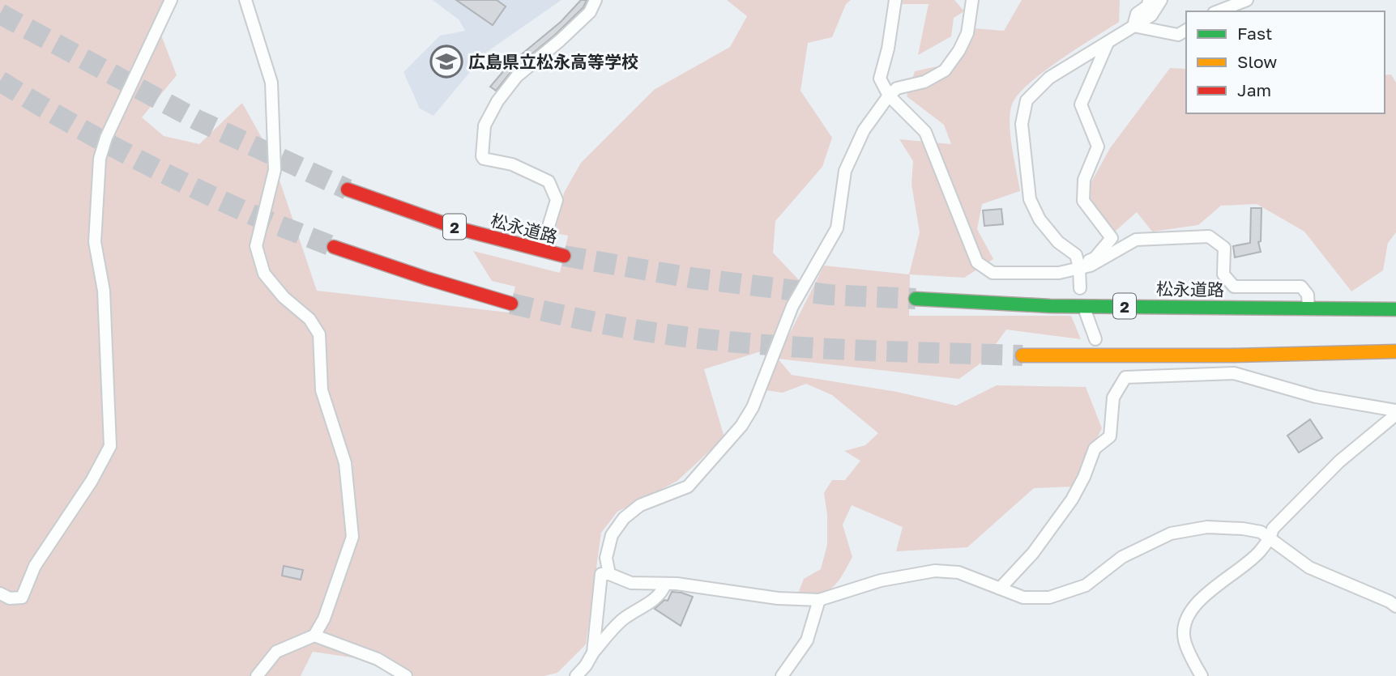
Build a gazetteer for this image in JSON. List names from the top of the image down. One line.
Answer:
{"streets":{"highway":["2","松永道路"]},"places":{"school or university":["広島県立松永高等学校"]},"legend":["Fast","Slow","Jam"]}
